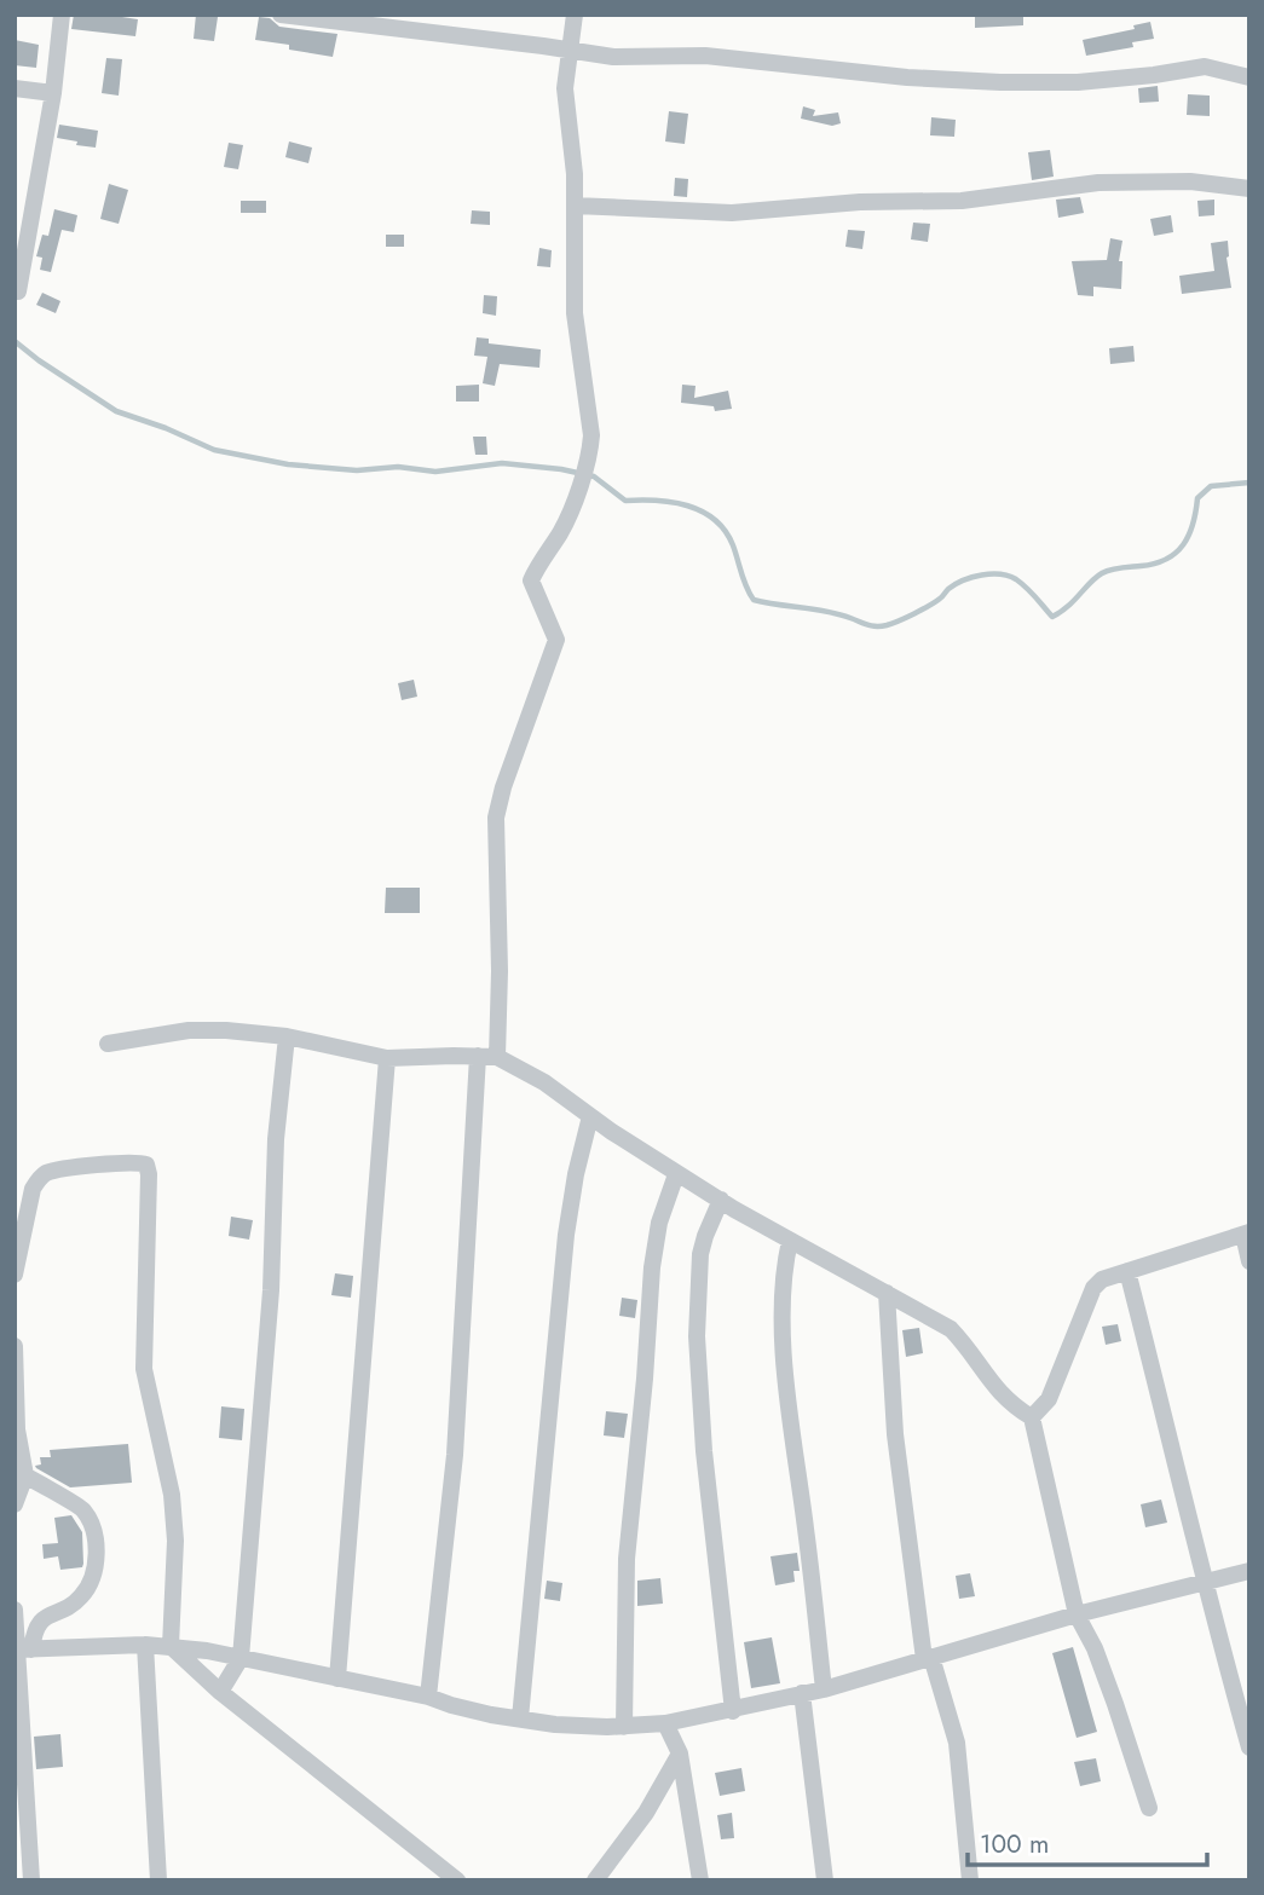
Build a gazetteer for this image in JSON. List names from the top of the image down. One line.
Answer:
{"scale_bar":"100 m"}
